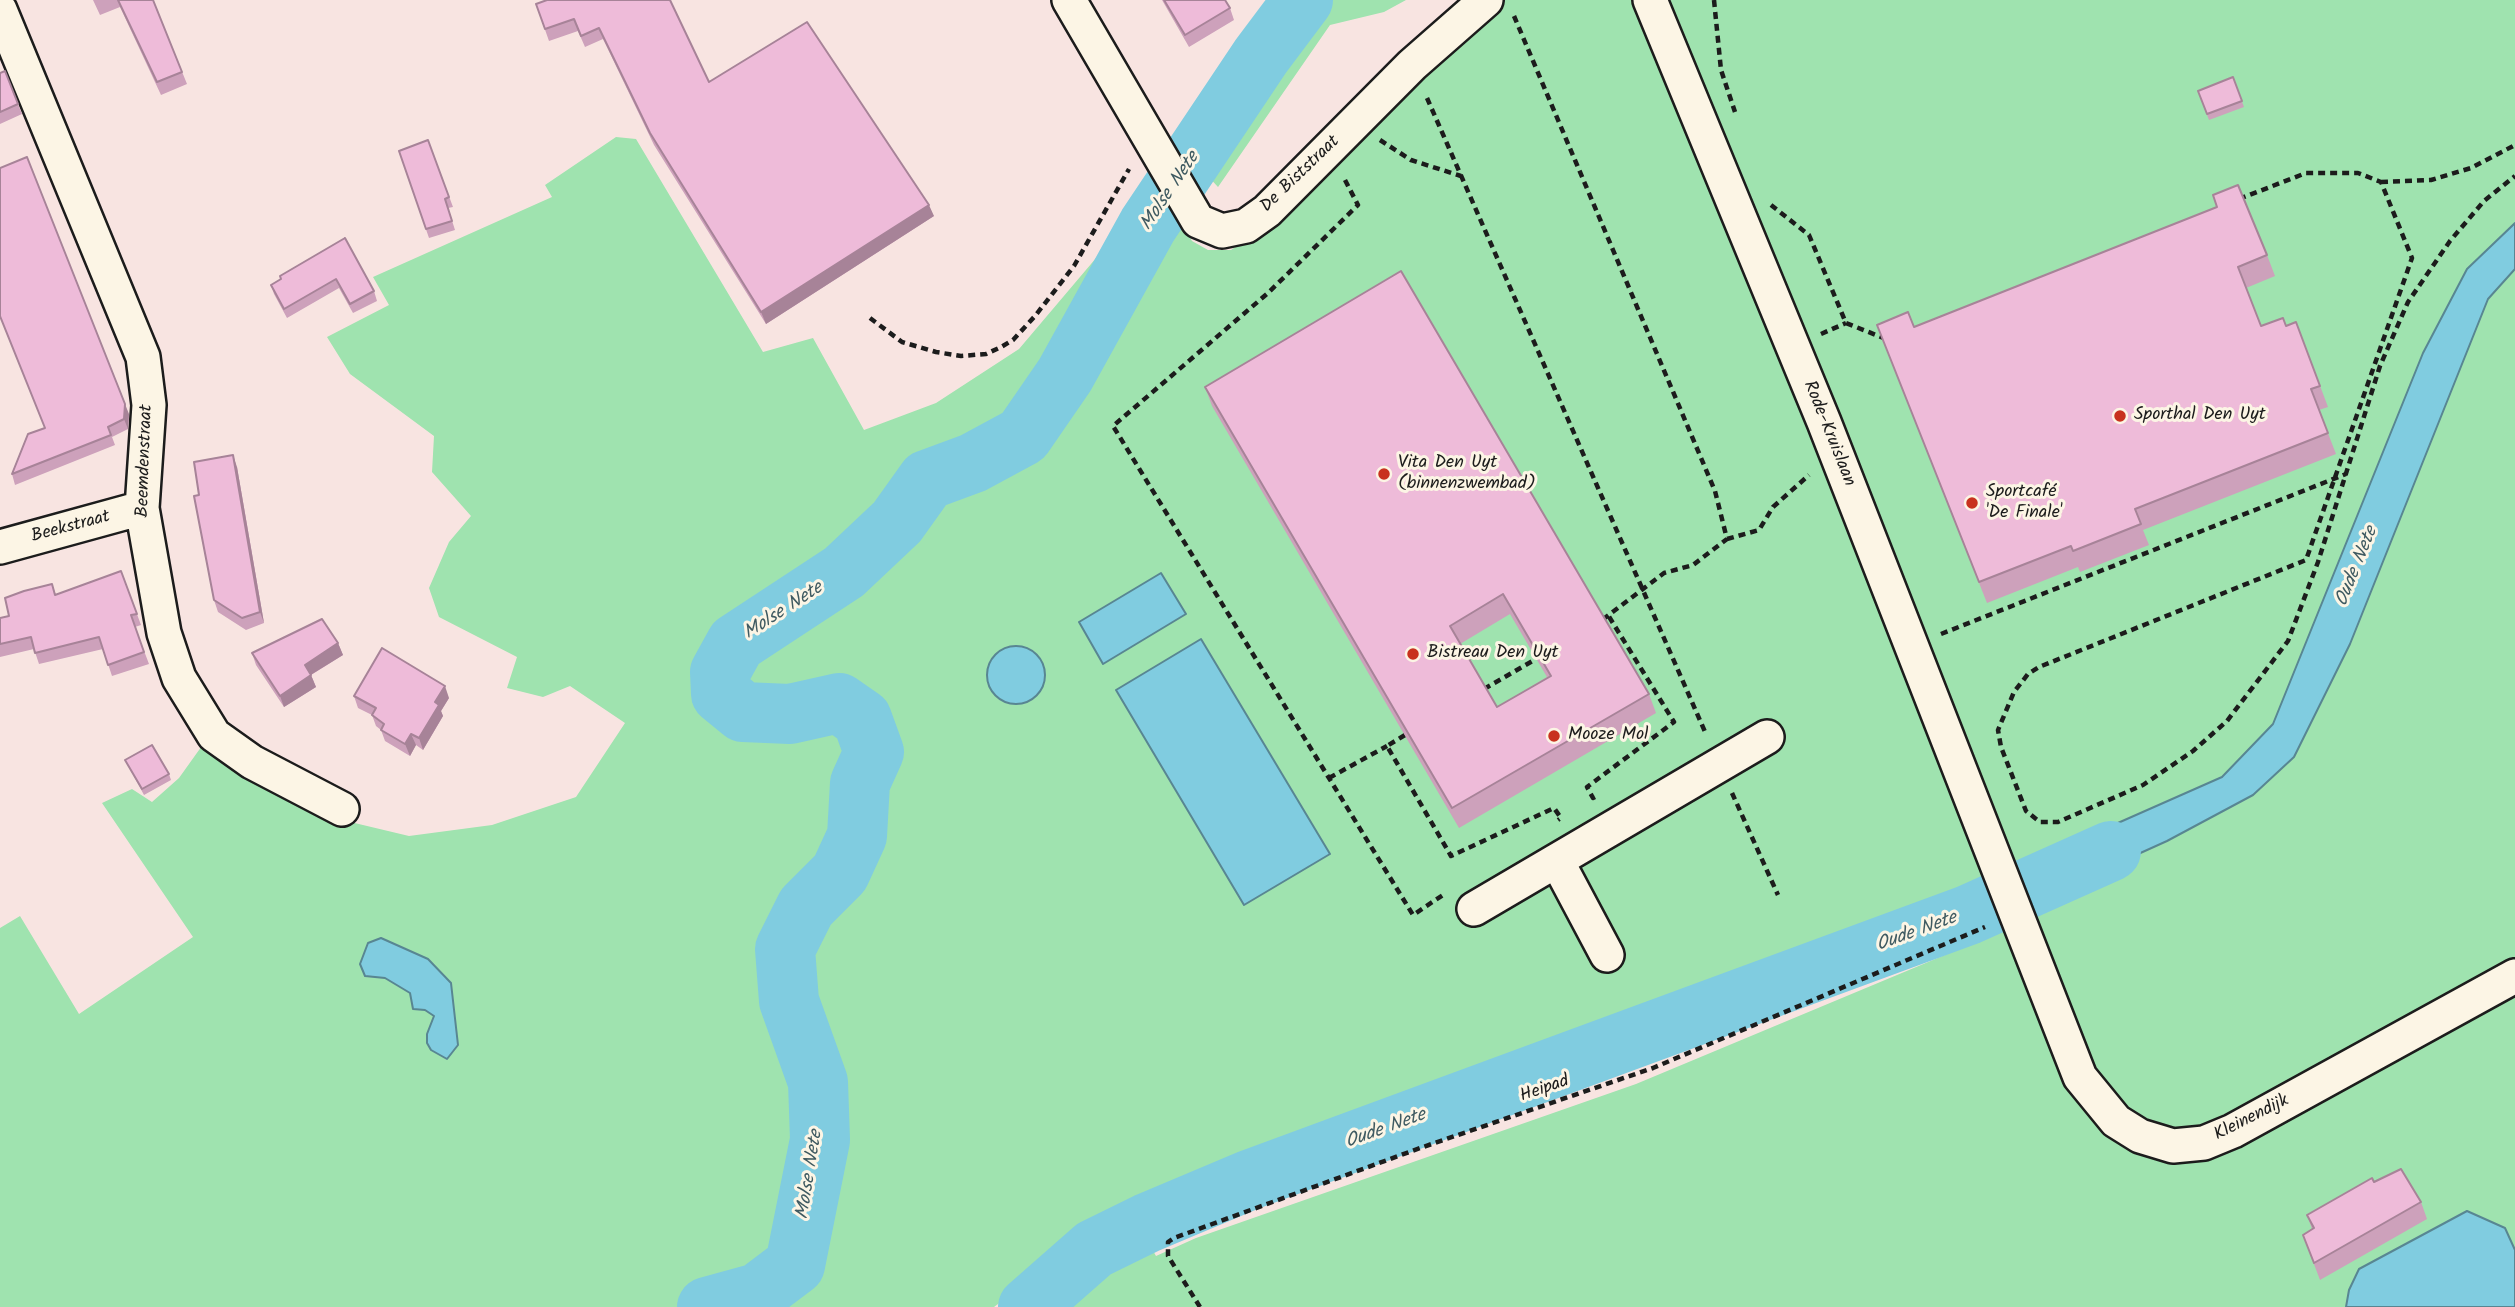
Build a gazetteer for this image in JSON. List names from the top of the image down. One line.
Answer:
{"streets":{"street":["De Biststraat","Rode-Kruislaan","Beemdenstraat","Beekstraat","Kleinendijk"],"path":["Heipad"]},"crossings":[["Rode-Kruislaan","Kleinendijk"],["Beemdenstraat","Beekstraat"],["Heipad","Kleinendijk"]],"water":["Molse Nete","Oude Nete"],"places":["Sporthal Den Uyt","Vita Den Uyt (binnenzwembad)","Sportcafé 'De Finale'","Bistreau Den Uyt","Mooze Mol"]}
